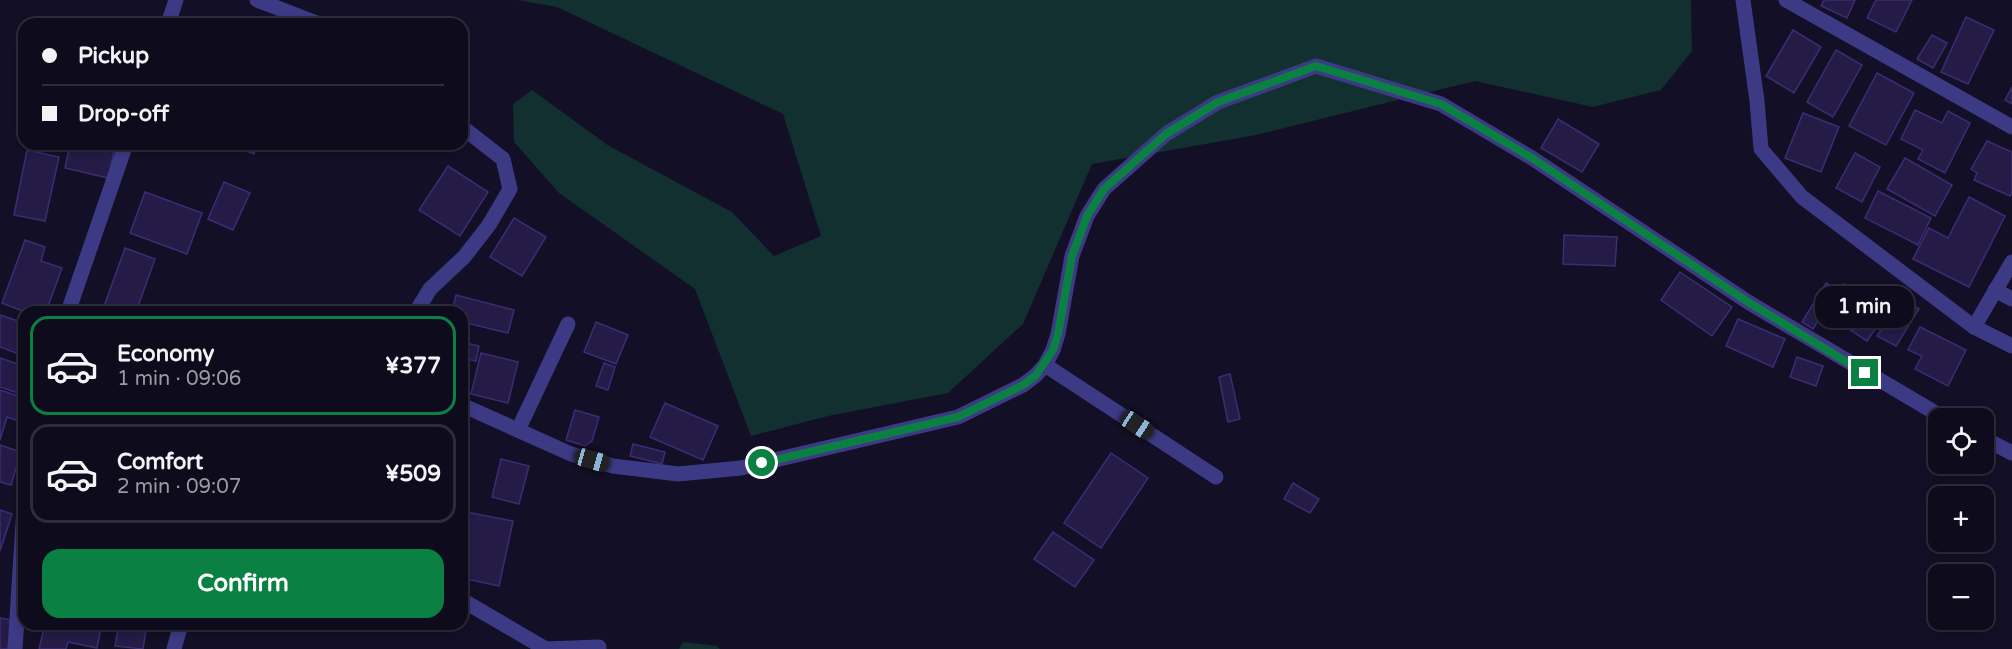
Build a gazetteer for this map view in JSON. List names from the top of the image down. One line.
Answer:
{"page":{"banner":["Pickup","Drop-off"],"bubble":"1 min","list":[{"name":"Economy","note":"1 min · 09:06","value":"¥377"},{"name":"Comfort","note":"2 min · 09:07","value":"¥509"}],"map_buttons":["+","−"],"buttons":"Confirm"}}
